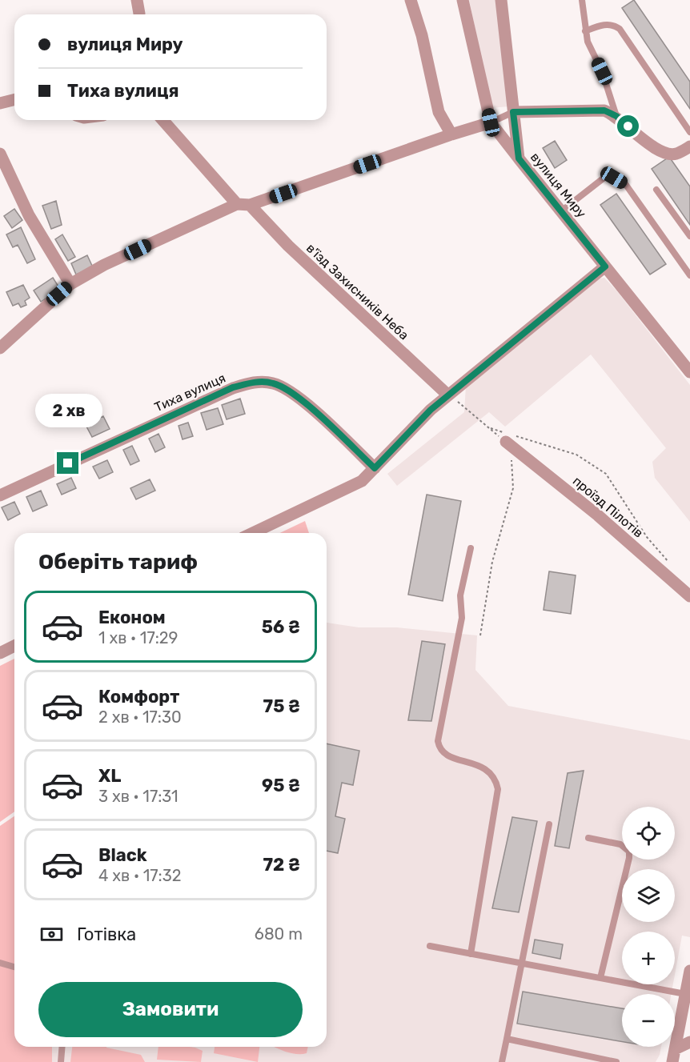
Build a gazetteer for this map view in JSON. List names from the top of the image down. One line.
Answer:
{"streets":{"street":["вулиця Миру","в'їзд Захисників Неба","Тиха вулиця","проїзд Пілотів"]},"page":{"banner":["вулиця Миру","Тиха вулиця"],"bubble":"2 хв","heading":"Оберіть тариф","list":[{"name":"Економ","note":"1 хв · 17:29","value":"56 ₴"},{"name":"Комфорт","note":"2 хв · 17:30","value":"75 ₴"},{"name":"XL","note":"3 хв · 17:31","value":"95 ₴"},{"name":"Black","note":"4 хв · 17:32","value":"72 ₴"}],"map_buttons":["+","−"],"pay":["Готівка","680 m"],"buttons":"Замовити"}}
